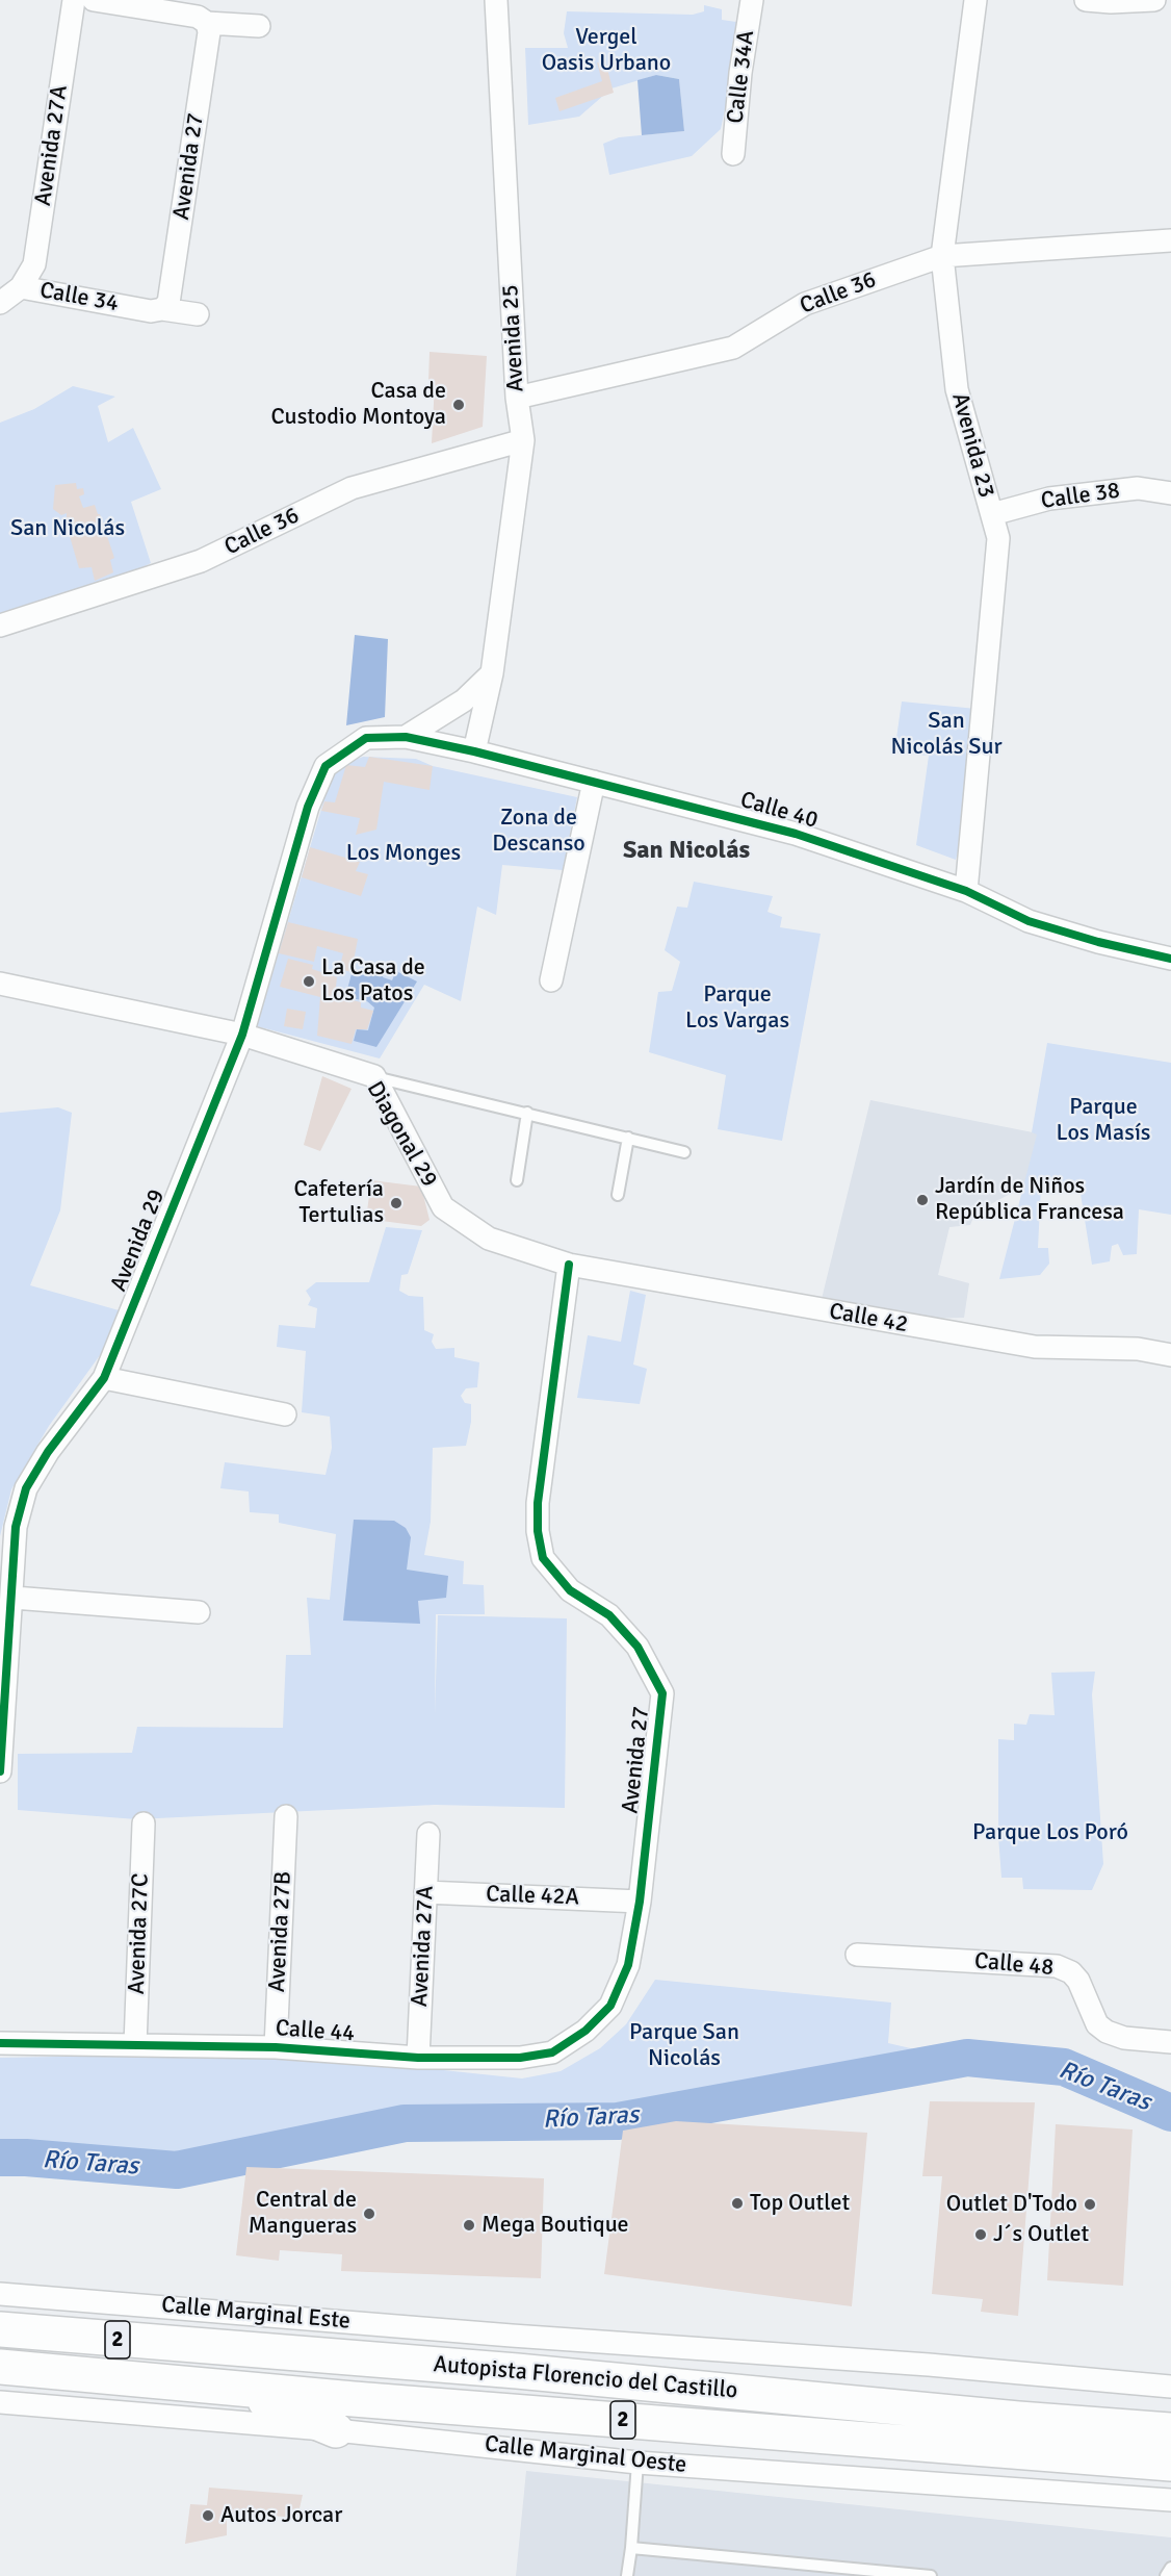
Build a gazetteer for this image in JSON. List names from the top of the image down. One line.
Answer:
{"streets":{"highway":["2","Autopista Florencio del Castillo"],"street":["Calle 34A","Avenida 27A","Avenida 27","Calle 36","Calle 34","Avenida 25","Avenida 23","Calle 38","Calle 40","Diagonal 29","Avenida 29","Calle 42","Calle 42A","Avenida 27B","Avenida 27C","Calle 48","Calle 44","Calle Marginal Este","Calle Marginal Oeste"]},"crossings":[["Avenida 27A","Calle 34"],["Avenida 27A","Calle 42A"],["Avenida 27A","Calle 44"],["Avenida 27","Calle 34"],["Avenida 27","Diagonal 29"],["Avenida 27","Calle 42"],["Avenida 27","Calle 42A"],["Avenida 27","Calle 44"],["Calle 36","Avenida 25"],["Calle 36","Avenida 23"],["Avenida 25","Calle 40"],["Avenida 23","Calle 38"],["Avenida 23","Calle 40"],["Calle 40","Avenida 29"],["Diagonal 29","Avenida 29"],["Diagonal 29","Calle 42"],["Avenida 27B","Calle 44"],["Avenida 27C","Calle 44"]],"districts":["San Nicolás"],"water":["Río Taras"],"parks":["Vergel Oasis Urbano","San Nicolás","San Nicolás Sur","Zona de Descanso","Los Monges","Parque Los Vargas","Parque Los Masís","Parque Los Poró","Parque San Nicolás"],"places":["Casa de Custodio Montoya","La Casa de Los Patos","Jardín de Niños República Francesa","Cafetería Tertulias","Top Outlet","Outlet D'Todo","Central de Mangueras","Mega Boutique","J´s Outlet","Autos Jorcar"]}
